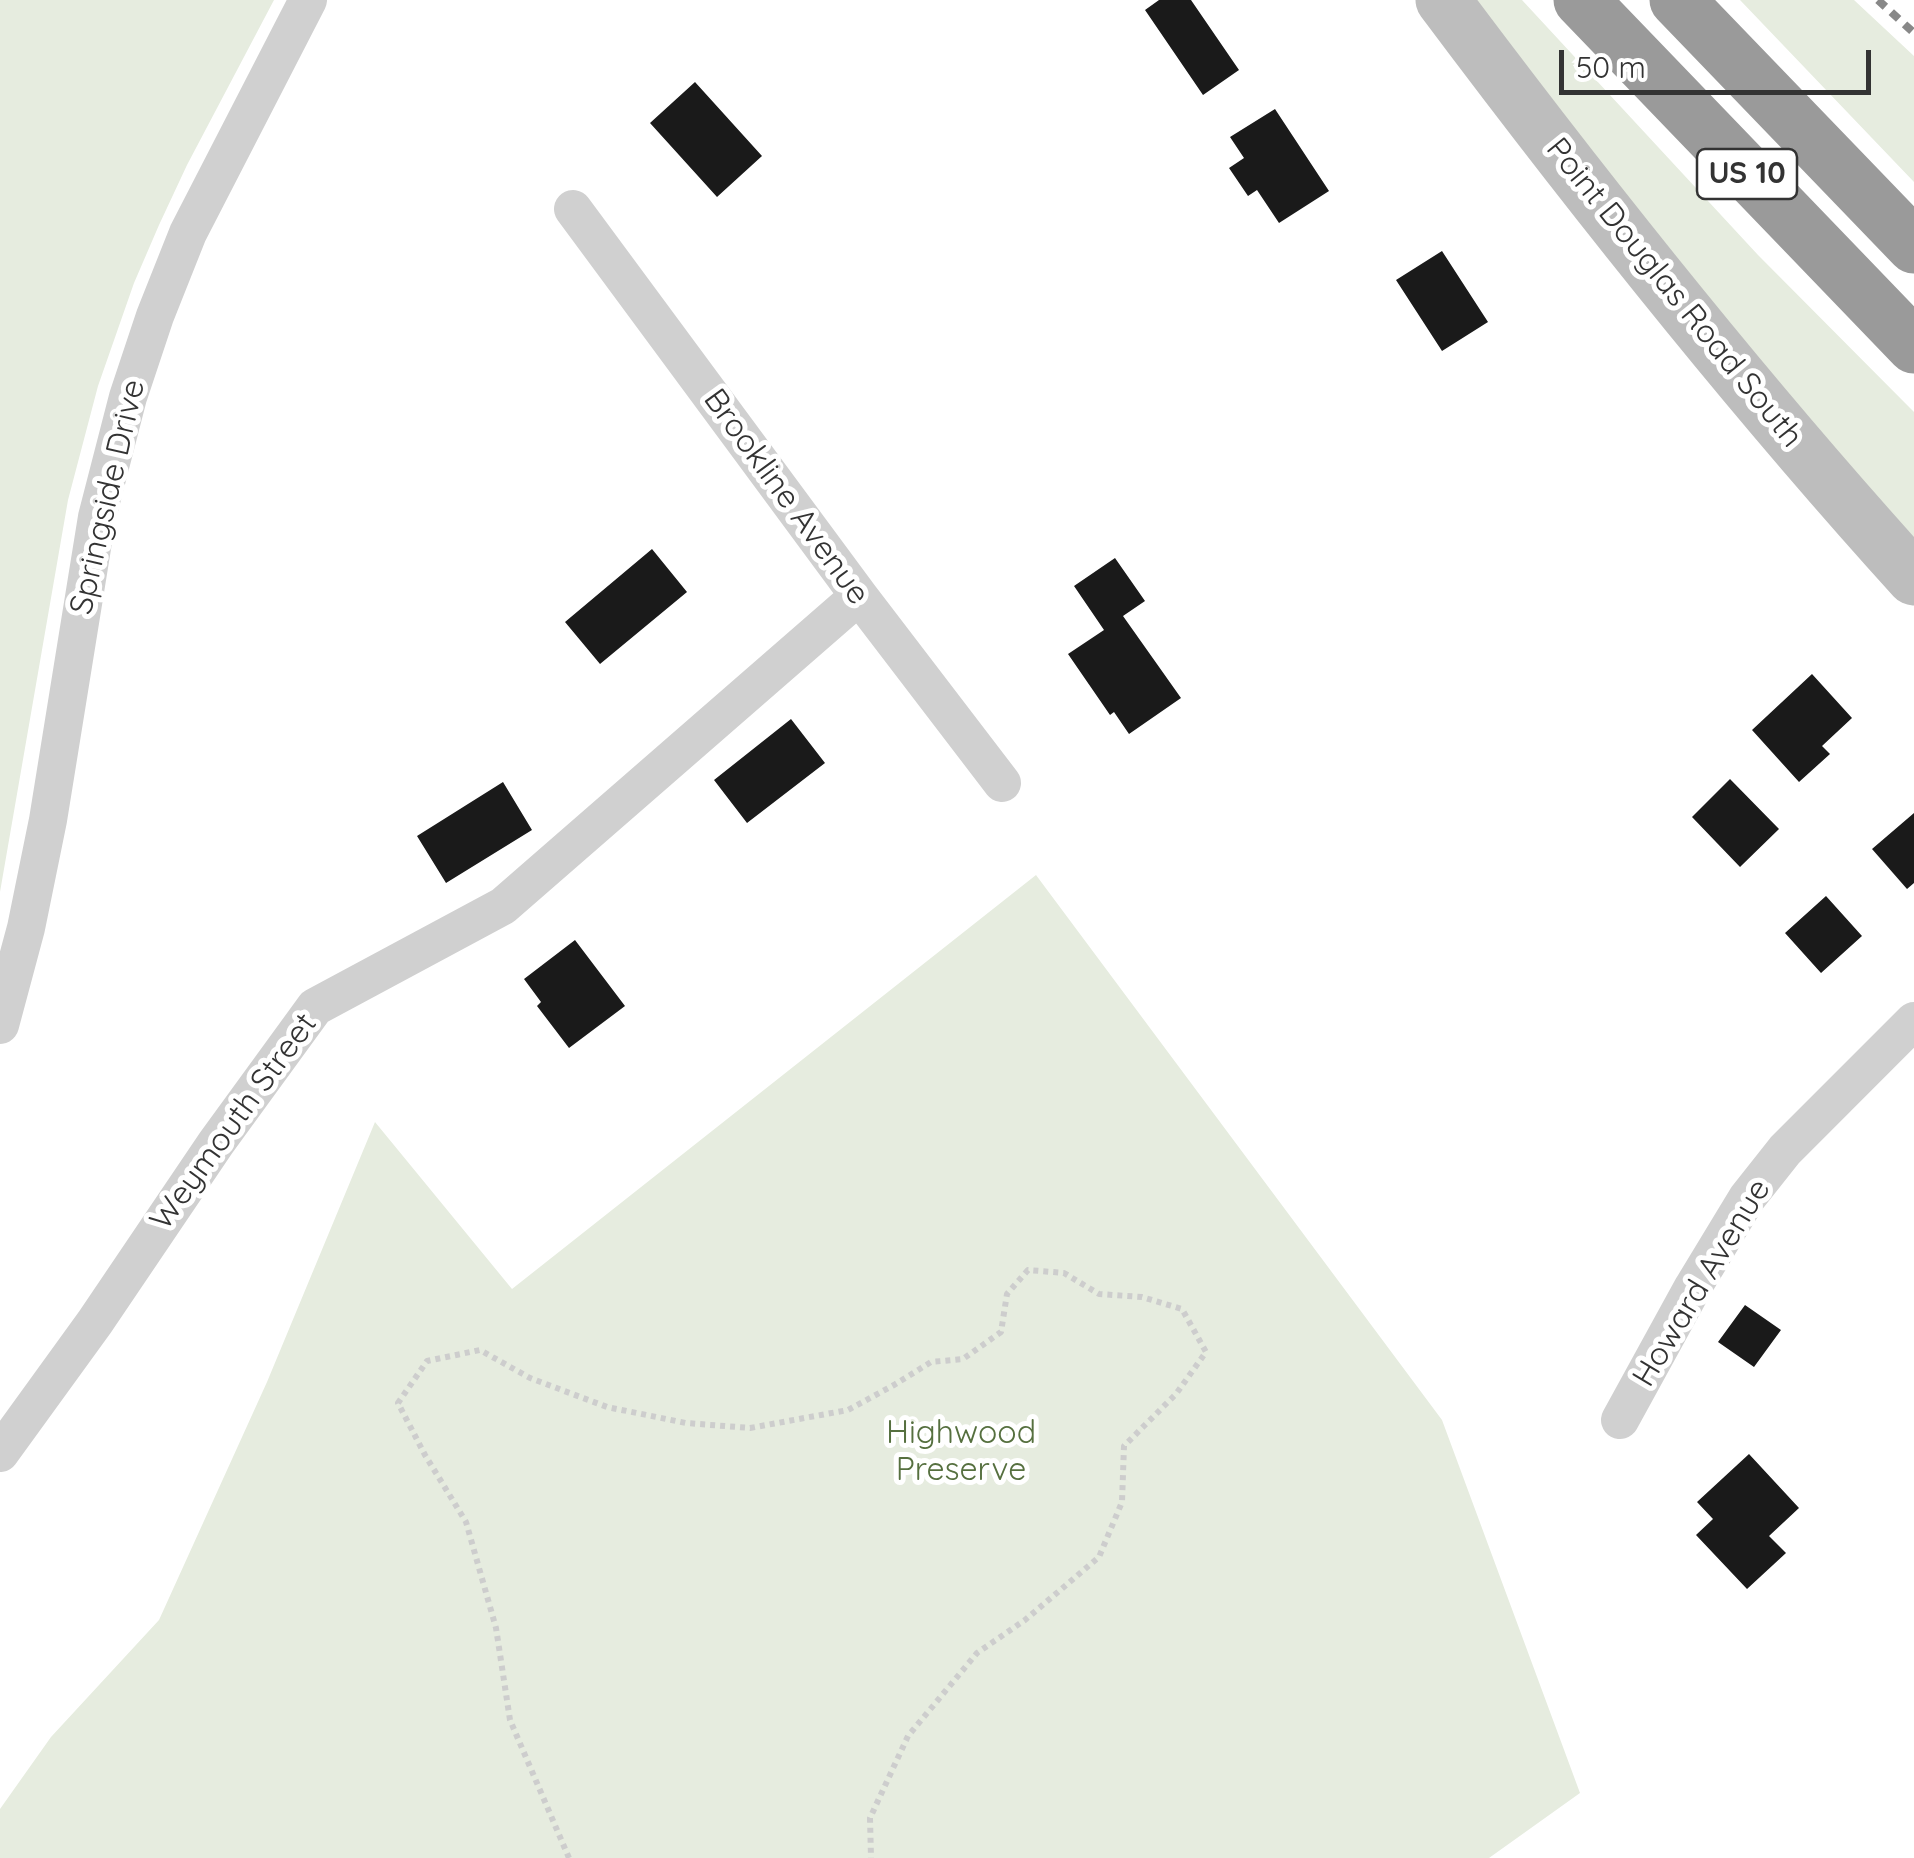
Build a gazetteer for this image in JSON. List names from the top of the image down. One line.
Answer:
{"streets":{"highway":["US 10"],"street":["Point Douglas Road South","Springside Drive","Brookline Avenue","Weymouth Street","Howard Avenue"]},"crossings":[["Brookline Avenue","Weymouth Street"]],"parks":["Highwood Preserve"],"scale_bar":"50 m"}
